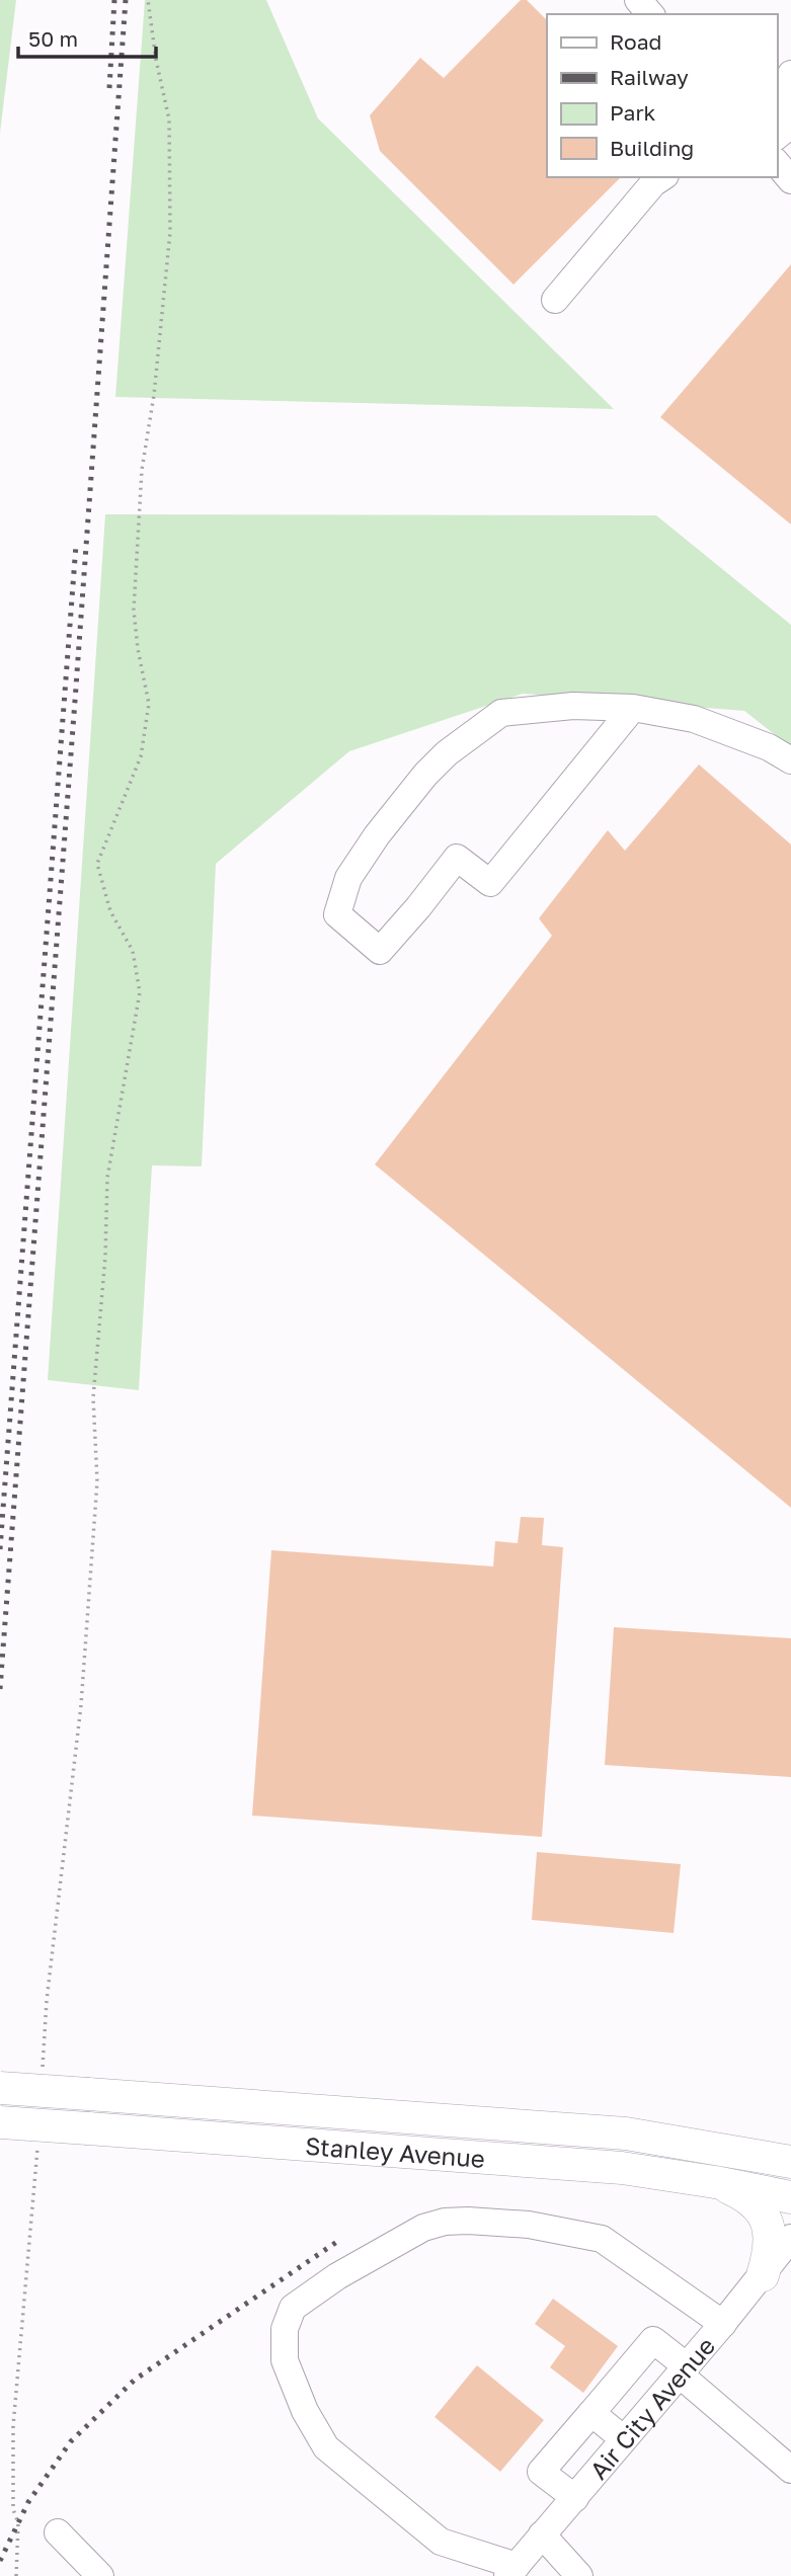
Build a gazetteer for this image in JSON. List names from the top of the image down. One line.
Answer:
{"streets":{"main road":["Stanley Avenue"],"street":["Air City Avenue"]},"legend":["Road","Railway","Park","Building"],"scale_bar":"50 m"}
